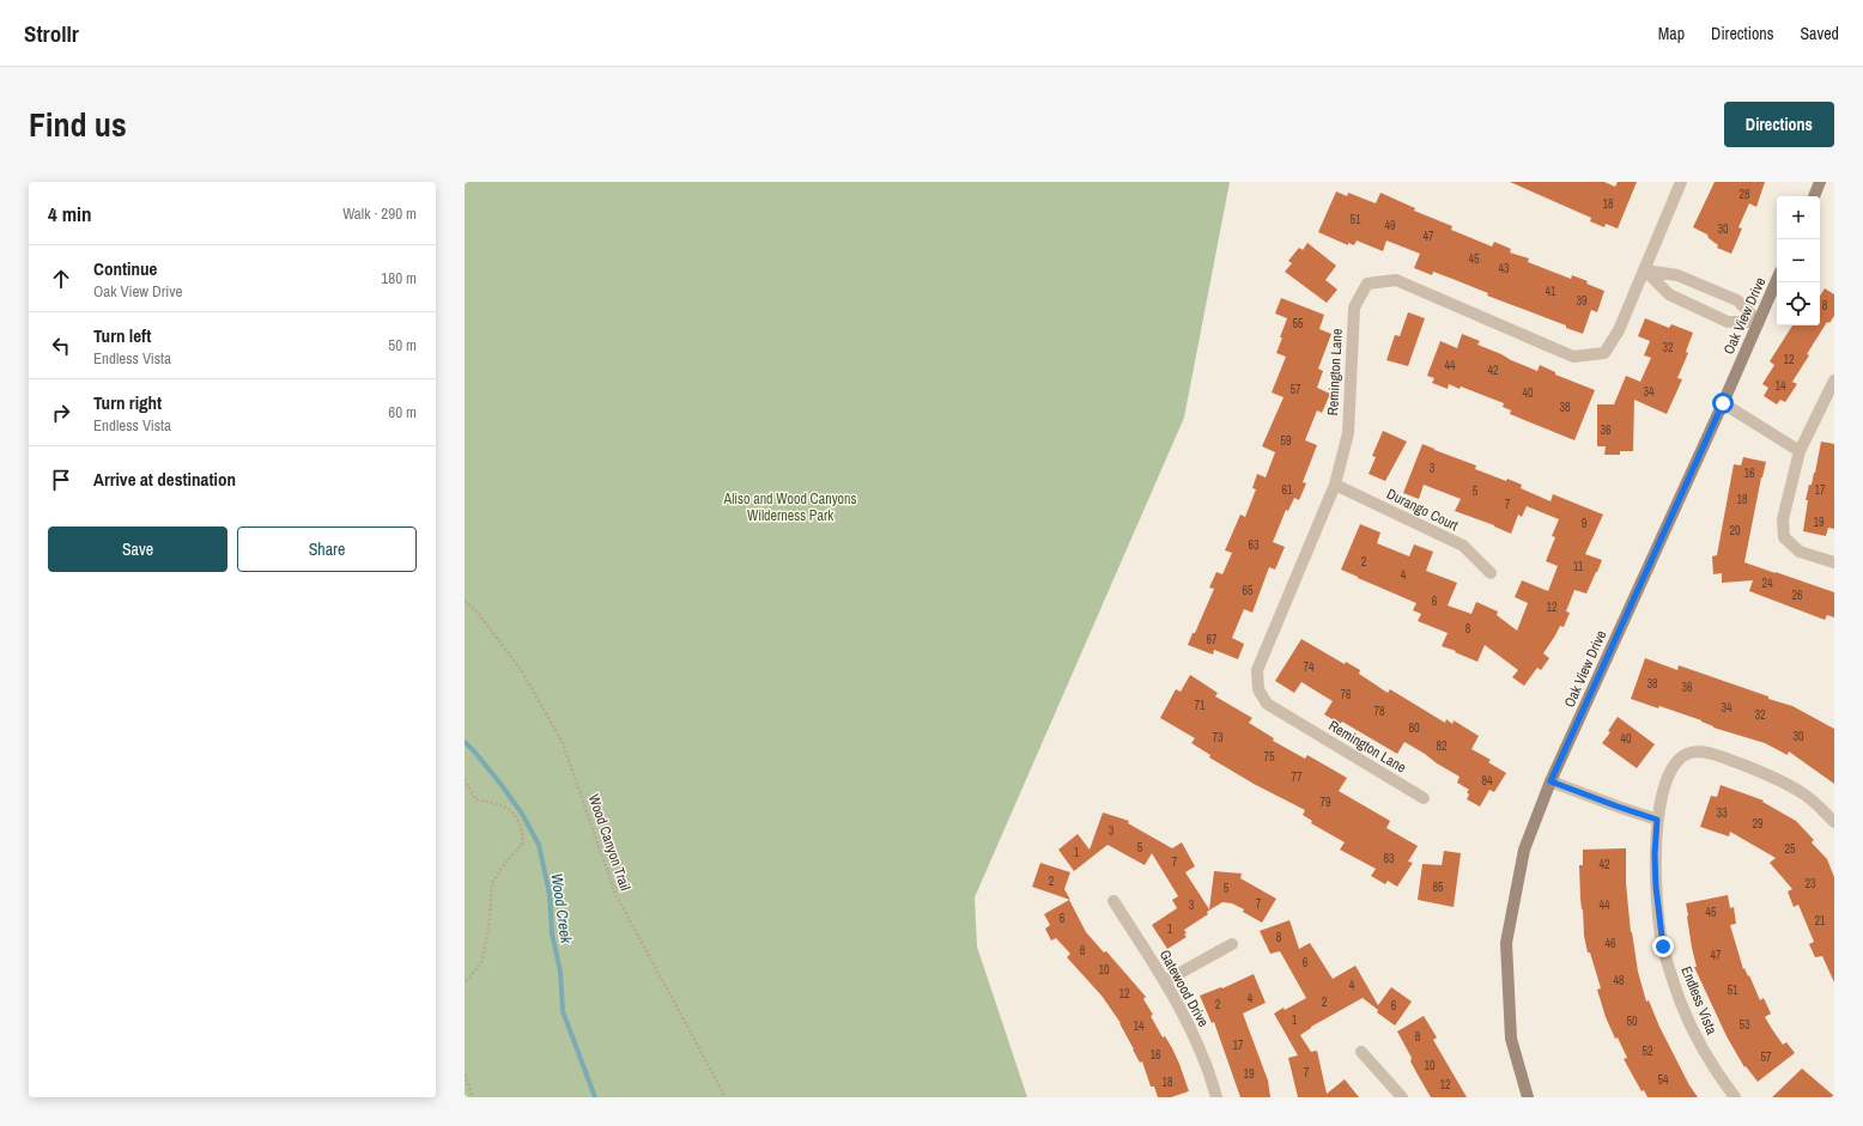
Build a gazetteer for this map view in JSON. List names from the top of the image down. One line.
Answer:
{"streets":{"street":["Oak View Drive","Remington Lane","Durango Court","Gatewood Drive","Endless Vista"],"path":["Wood Canyon Trail"]},"crossings":[["Remington Lane","Durango Court"]],"water":["Wood Creek"],"parks":["Aliso and Wood Canyons Wilderness Park"],"house_numbers":["28","18","51","49","30","47","45","43","41","39","8","55","32","12","44","42","14","57","34","40","38","36","59","3","16","61","17","5","18","7","19","9","20","63","2","11","4","24","65","26","6","12","8","67","74","38","36","76","71","34","78","32","80","30","73","40","82","75","77","84","79","33","29","3","5","25","1","83","7","42","2","23","85","5","7","3","44","45","6","21","1","8","46","8","47","6","10","48","4","51","12","4","2","2","6","1","50","53","14","8","17","52","16","57","10","7","19","54","18","12"],"page":{"header":"Strollr","nav":["Map","Directions","Saved"],"title":"Find us","buttons":["Directions",["Save","Share"]],"heading":["4 min","Walk · 290 m"],"map_buttons":["+","−"],"list":[["Continue","Oak View Drive","180 m"],["Turn left","Endless Vista","50 m"],["Turn right","Endless Vista","60 m"],"Arrive at destination"]}}
